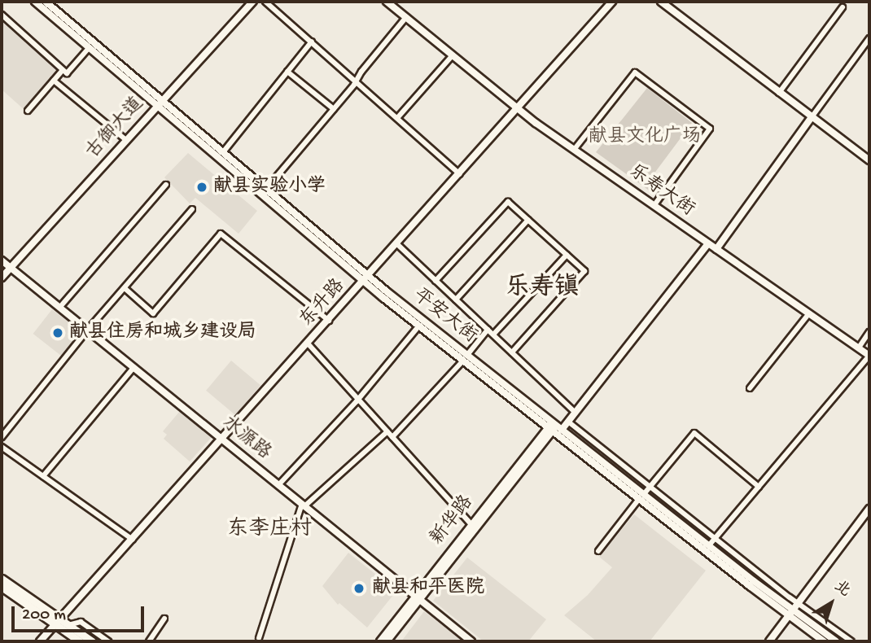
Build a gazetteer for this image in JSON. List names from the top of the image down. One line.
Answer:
{"streets":{"main road":["古御大道","乐寿大街","东升路","平安大街","水源路","新华路"]},"crossings":[["古御大道","平安大街"],["古御大道","水源路"],["乐寿大街","东升路"],["东升路","平安大街"],["东升路","水源路"],["平安大街","新华路"],["水源路","新华路"]],"districts":["乐寿镇","东李庄村"],"parks":["献县文化广场"],"places":["献县实验小学","献县住房和城乡建设局","献县和平医院"],"scale_bar":"200 m","north":"top right"}
